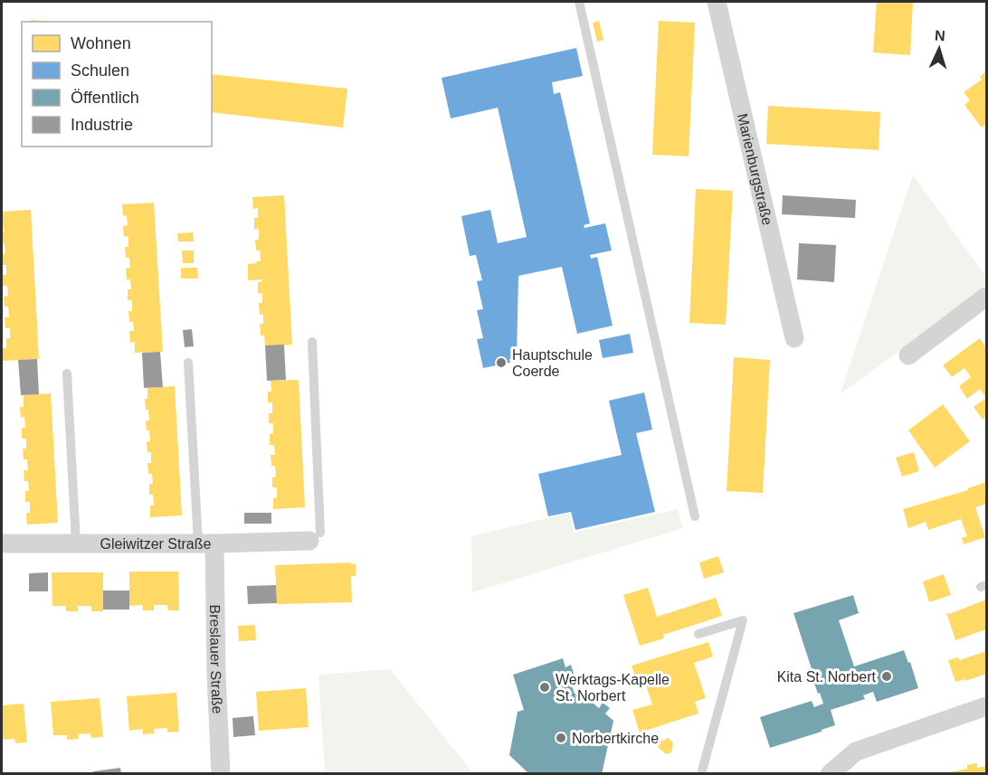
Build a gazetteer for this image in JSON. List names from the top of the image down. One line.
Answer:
{"streets":{"street":["Marienburgstraße","Gleiwitzer Straße","Breslauer Straße"]},"crossings":[["Gleiwitzer Straße","Breslauer Straße"]],"places":["Hauptschule Coerde","Kita St. Norbert","Werktags-Kapelle St. Norbert","Norbertkirche"],"legend":["Wohnen","Schulen","Öffentlich","Industrie"],"north":"top"}
